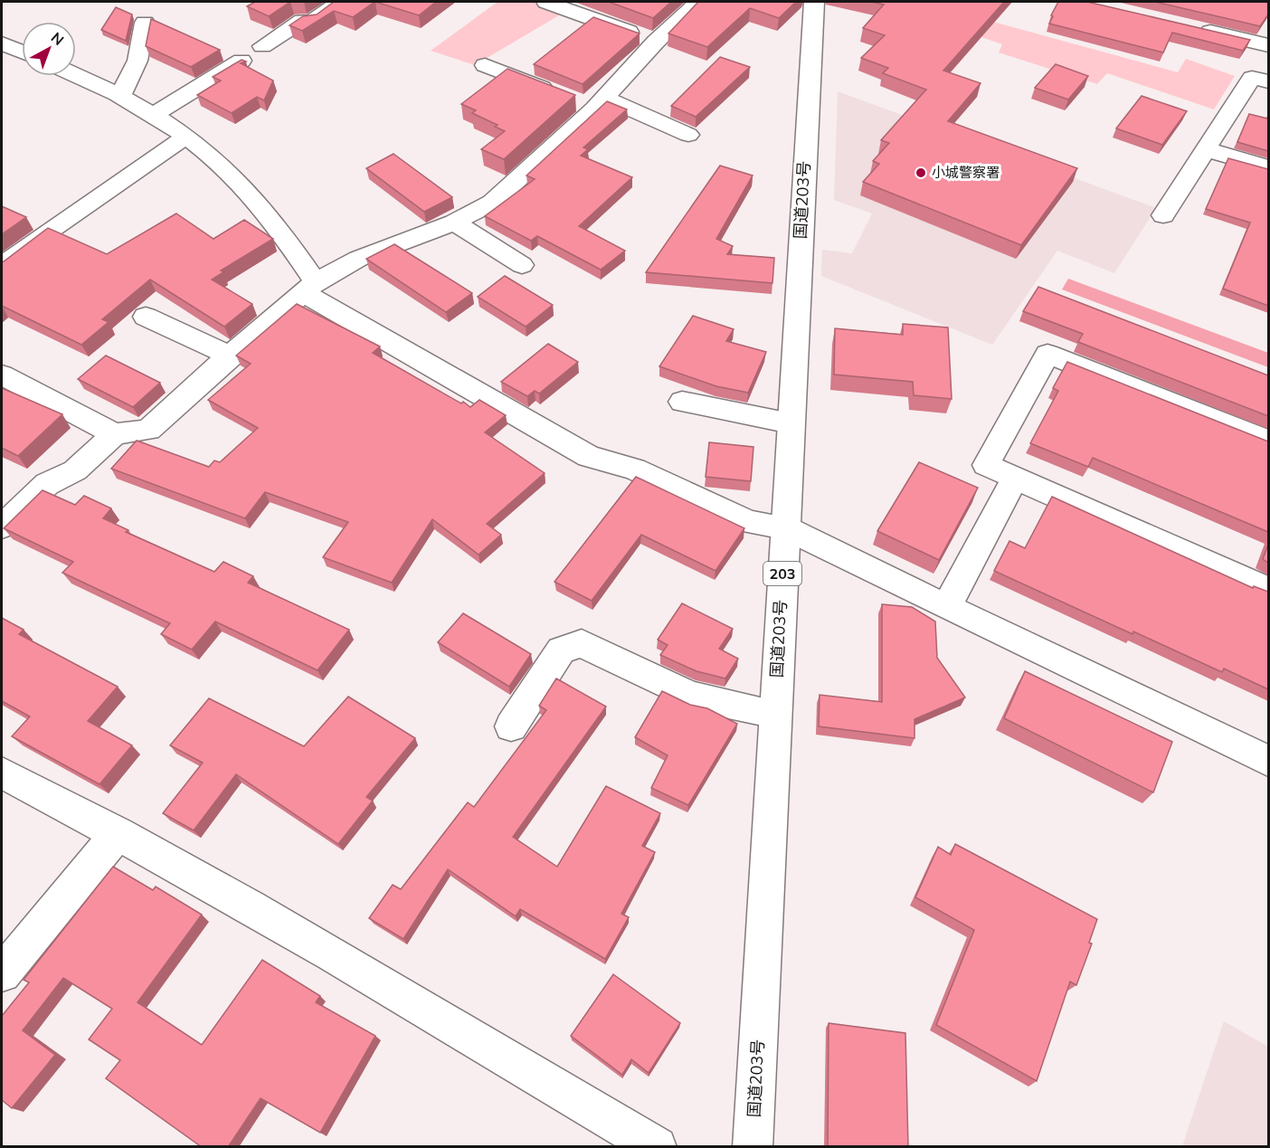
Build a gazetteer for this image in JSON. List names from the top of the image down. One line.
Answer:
{"streets":{"main road":["国道203号","203"]},"places":["小城警察署"],"north":"top right"}
